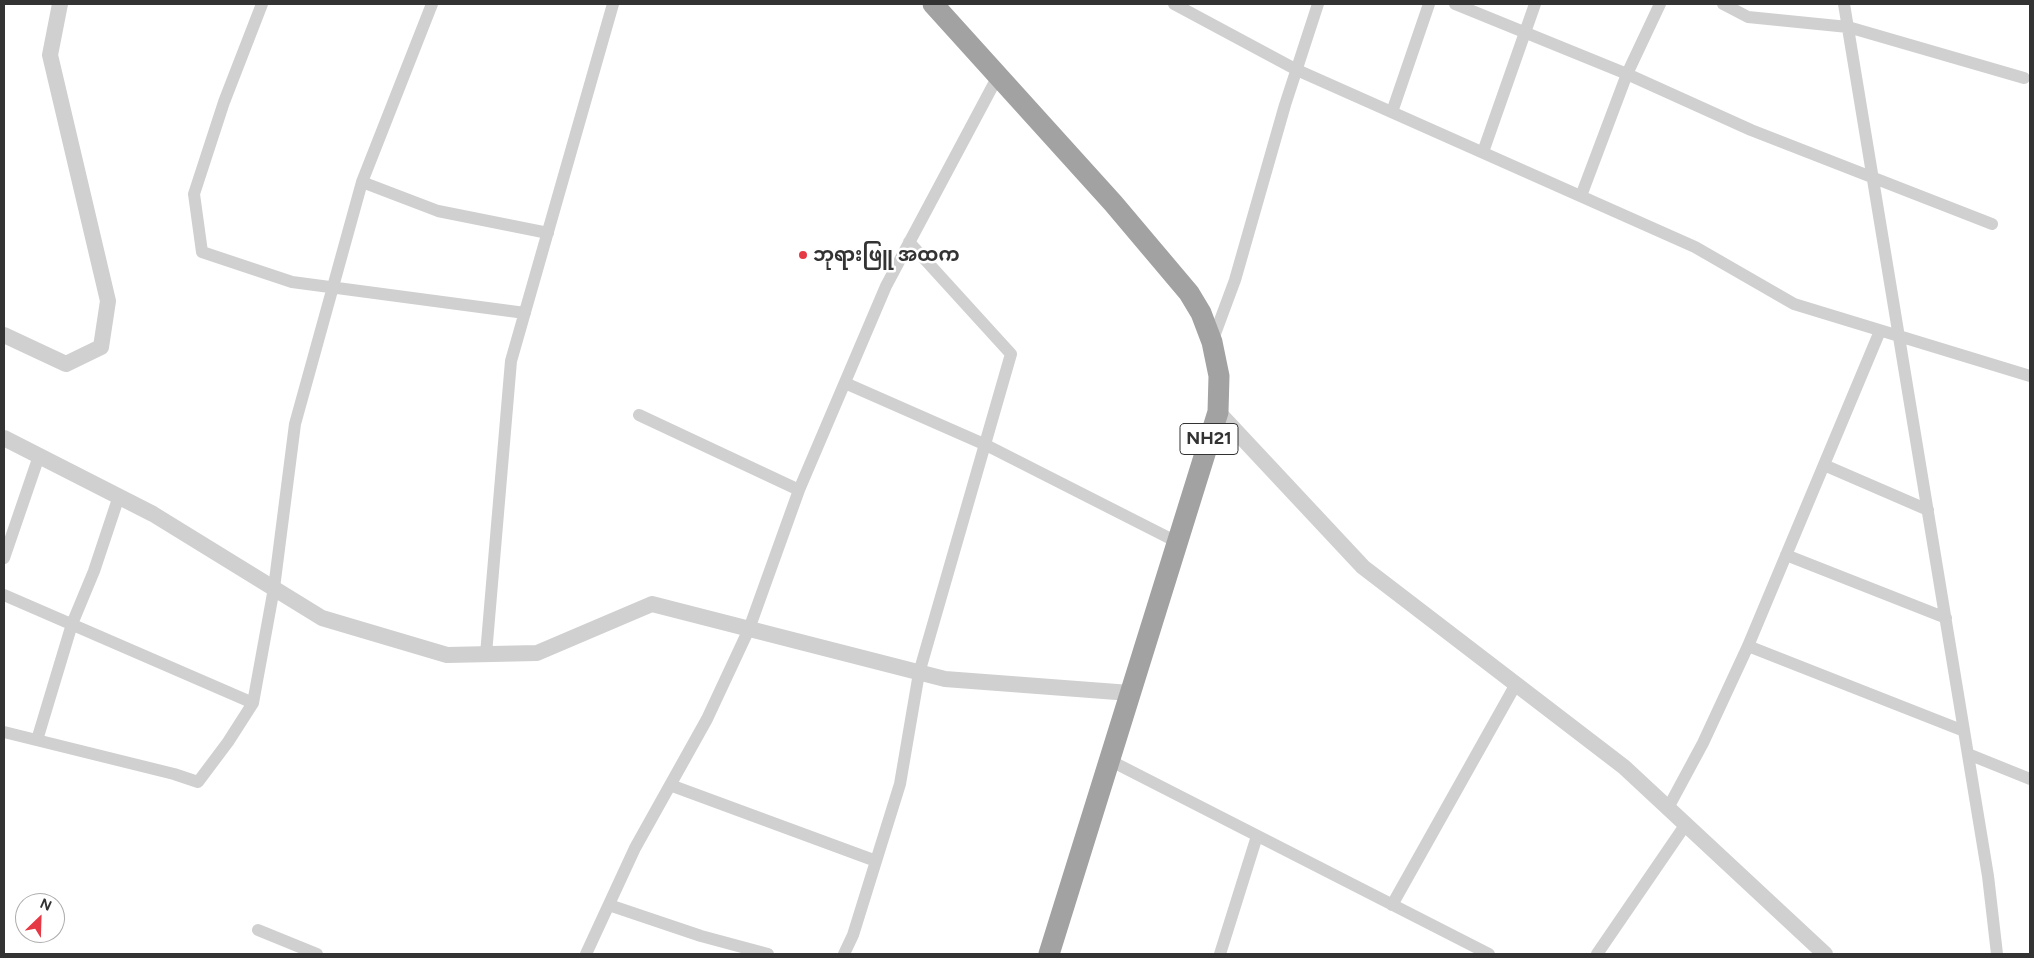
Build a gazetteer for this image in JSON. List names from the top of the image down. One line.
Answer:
{"streets":{"highway":["NH21"]},"places":["ဘုရားဖြူ အထက"],"north":"top right"}
